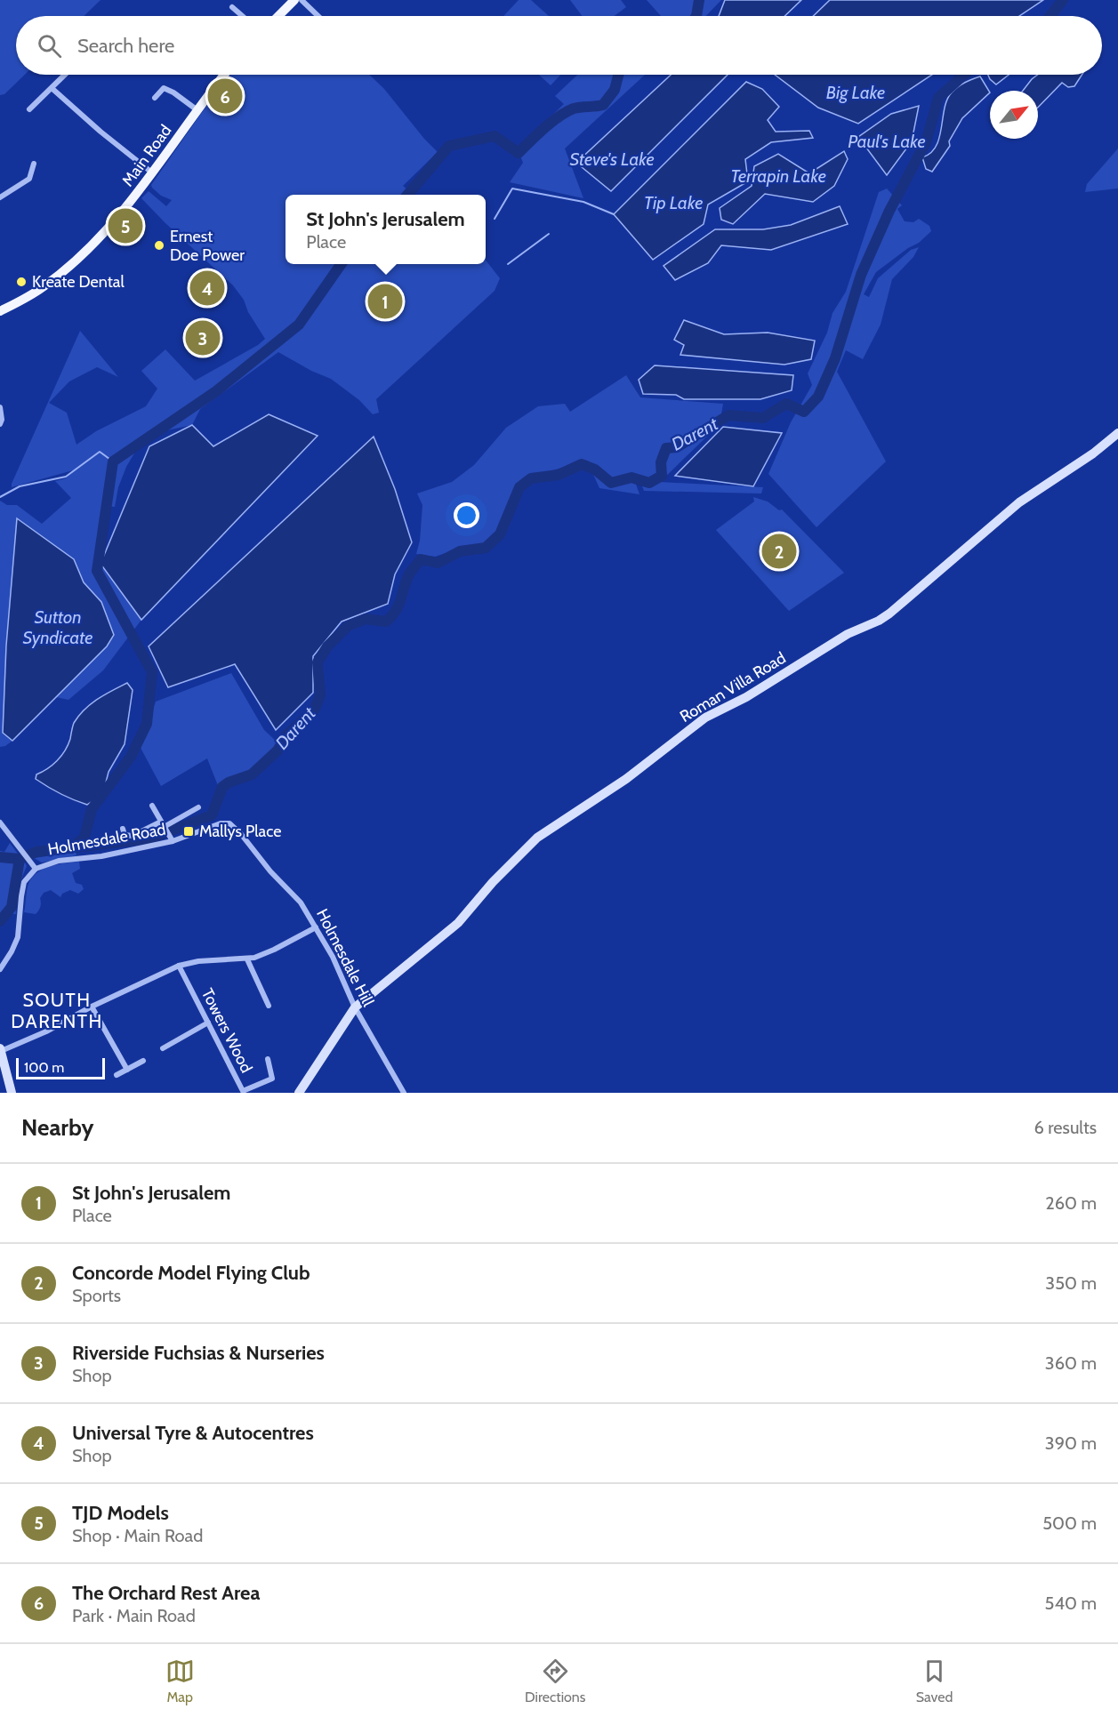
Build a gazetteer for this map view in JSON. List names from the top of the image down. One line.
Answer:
{"streets":{"main road":["Main Road"],"street":["Roman Villa Road","Holmesdale Road","Holmesdale Hill","Towers Wood"]},"crossings":[["Roman Villa Road","Holmesdale Hill"],["Holmesdale Road","Holmesdale Hill"]],"districts":["SOUTH DARENTH"],"water":["Big Lake","Paul's Lake","Steve's Lake","Terrapin Lake","Tip Lake","Darent","Sutton Syndicate"],"places":{"other":["Ernest Doe Power","Kreate Dental"],"transit":["Mallys Place"]},"scale_bar":"100 m","north":"top right","page":{"search":"Search here","pins":["6","5","4","1","3","2"],"popup":["St John's Jerusalem","Place"],"scale":"100 m","heading":["Nearby","6 results"],"list":[{"mark":"1","name":"St John's Jerusalem","note":"Place","value":"260 m"},{"mark":"2","name":"Concorde Model Flying Club","note":"Sports","value":"350 m"},{"mark":"3","name":"Riverside Fuchsias & Nurseries","note":"Shop","value":"360 m"},{"mark":"4","name":"Universal Tyre & Autocentres","note":"Shop","value":"390 m"},{"mark":"5","name":"TJD Models","note":"Shop · Main Road","value":"500 m"},{"mark":"6","name":"The Orchard Rest Area","note":"Park · Main Road","value":"540 m"}],"nav":["Map","Directions","Saved"]}}
